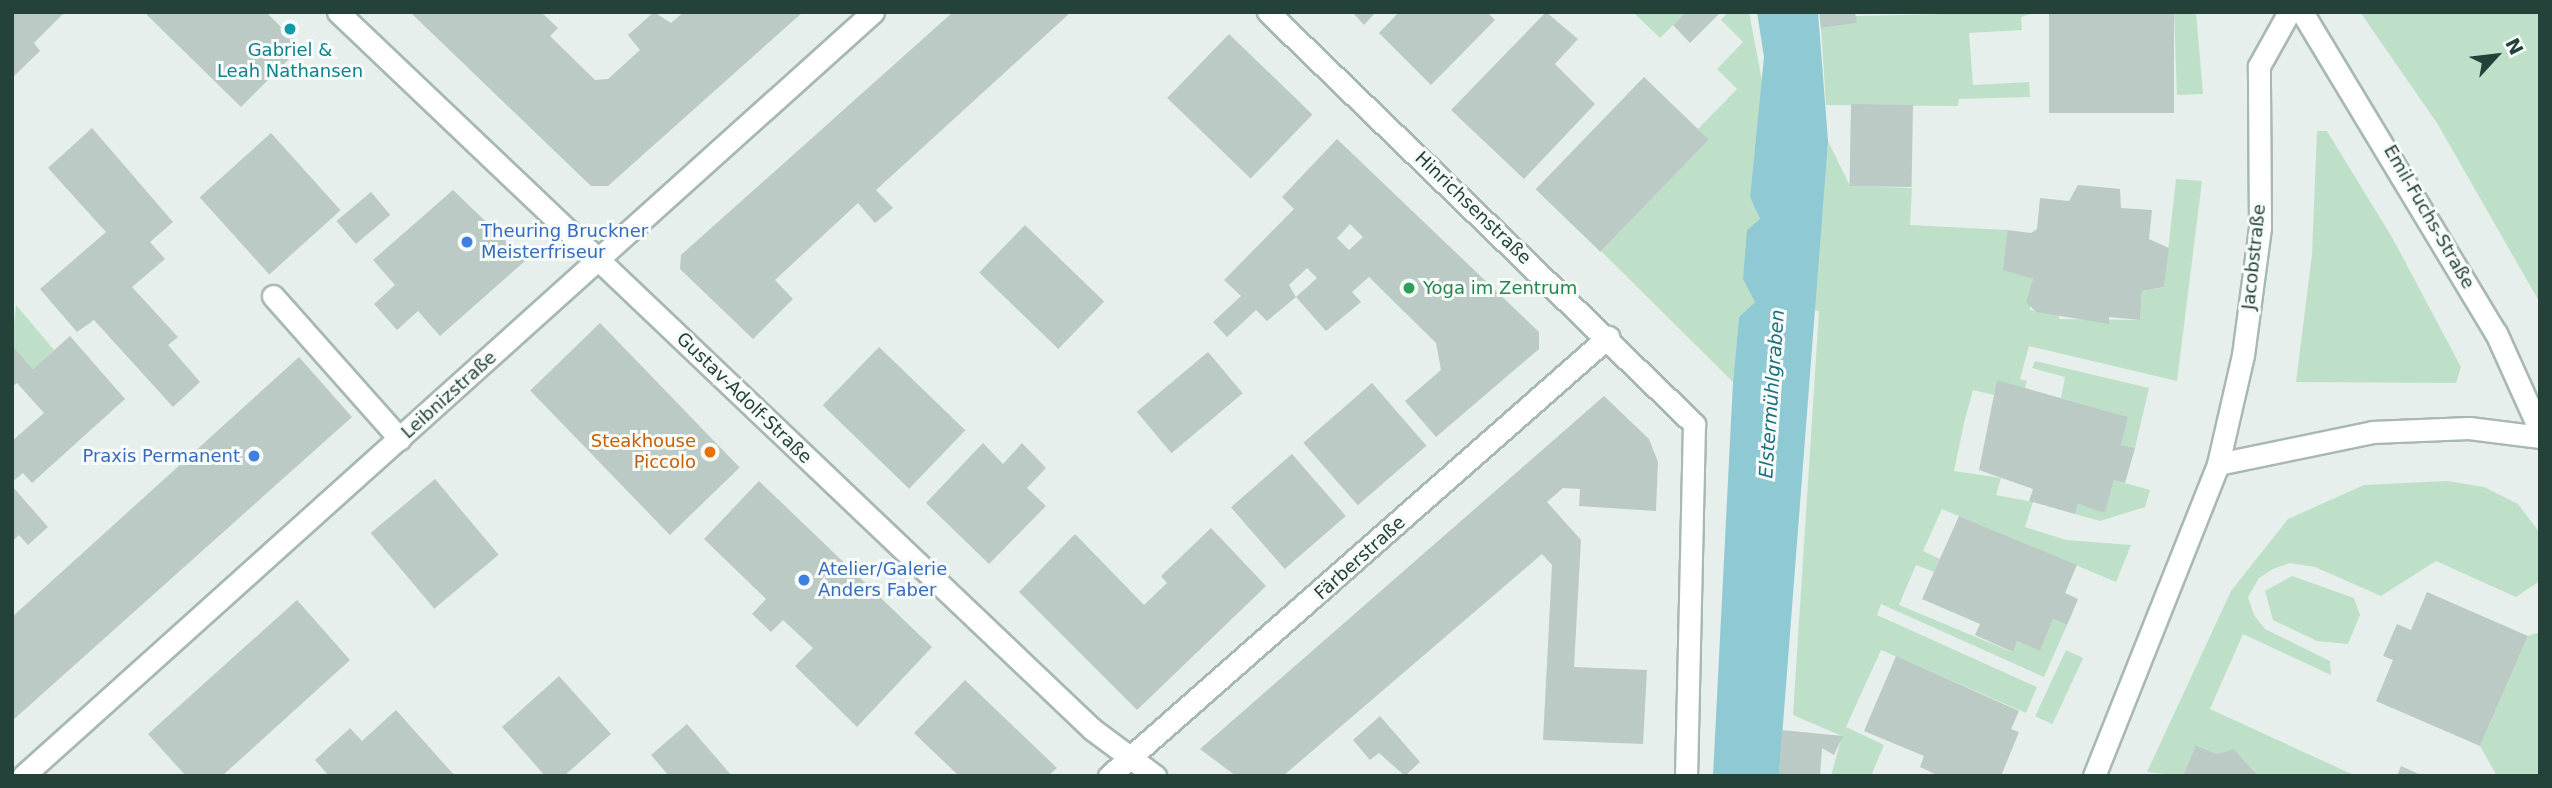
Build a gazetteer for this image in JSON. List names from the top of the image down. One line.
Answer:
{"streets":{"street":["Hinrichsenstraße","Emil-Fuchs-Straße","Jacobstraße","Leibnizstraße","Gustav-Adolf-Straße","Färberstraße"]},"crossings":[["Hinrichsenstraße","Färberstraße"],["Leibnizstraße","Gustav-Adolf-Straße"],["Gustav-Adolf-Straße","Färberstraße"]],"water":["Elstermühlgraben"],"places":["Gabriel & Leah Nathansen","Theuring Bruckner Meisterfriseur","Yoga im Zentrum","Steakhouse Piccolo","Praxis Permanent","Atelier/Galerie Anders Faber"],"north":"top right"}
